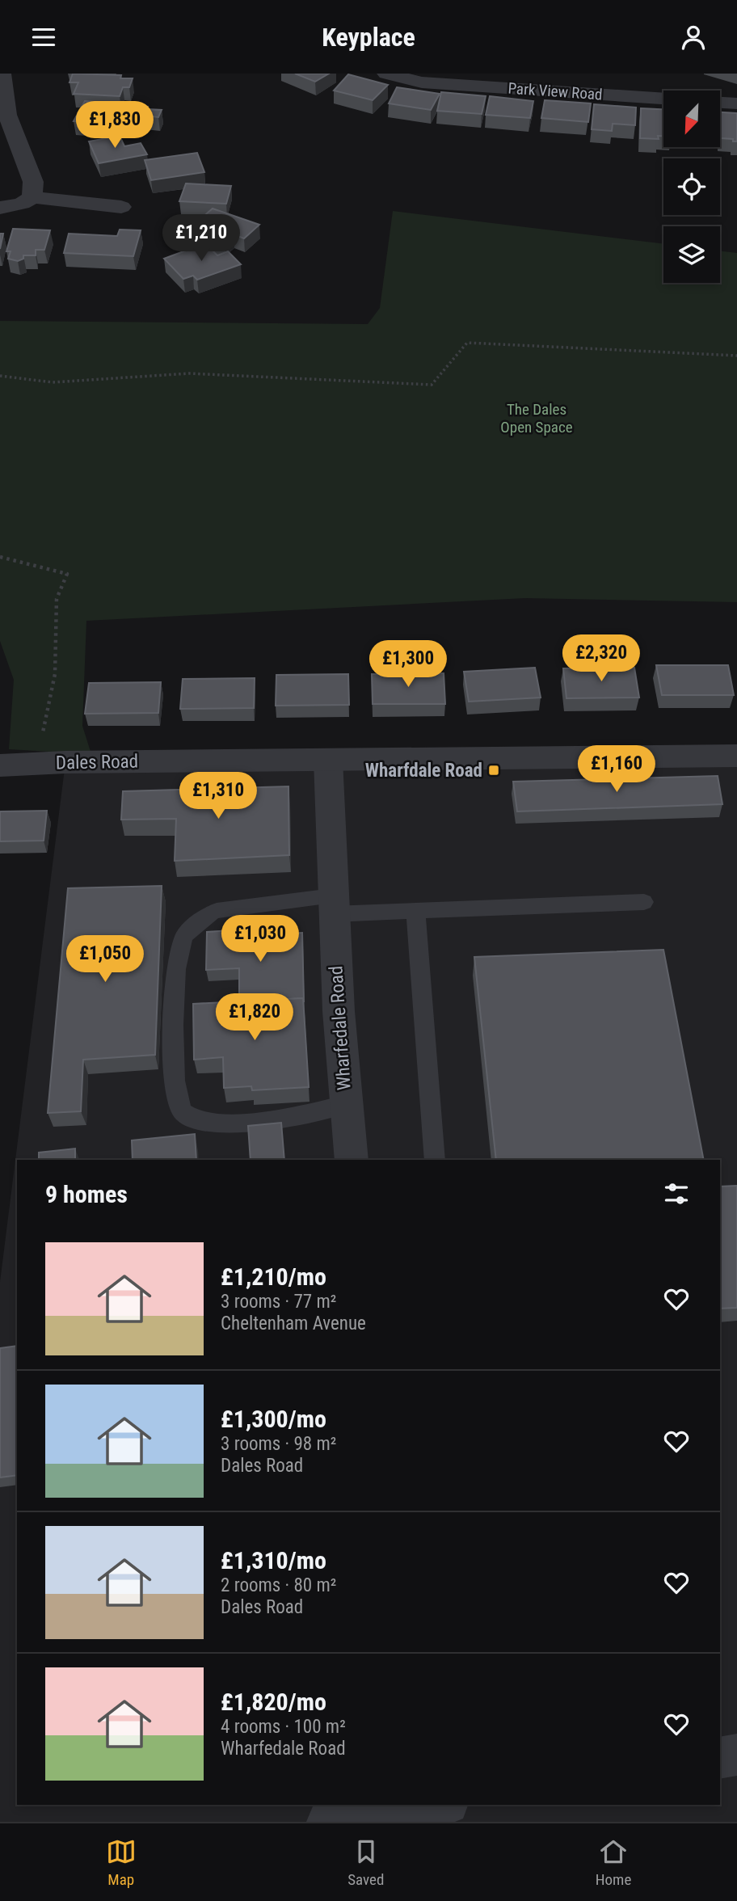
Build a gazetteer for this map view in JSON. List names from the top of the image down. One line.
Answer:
{"streets":{"street":["Park View Road","Dales Road","Wharfedale Road"]},"crossings":[["Dales Road","Wharfedale Road"]],"parks":["The Dales Open Space"],"places":{"transit":["Wharfdale Road"]},"north":"bottom left","page":{"header":"Keyplace","price":["£1,830","£1,210","£2,320","£1,300","£1,160","£1,310","£1,030","£1,050","£1,820"],"heading":"9 homes","list":[{"name":"£1,210/mo","note":"3 rooms · 77 m² · Cheltenham Avenue"},{"name":"£1,300/mo","note":"3 rooms · 98 m² · Dales Road"},{"name":"£1,310/mo","note":"2 rooms · 80 m² · Dales Road"},{"name":"£1,820/mo","note":"4 rooms · 100 m² · Wharfedale Road"}],"tabs":["Map","Saved","Home"]}}
